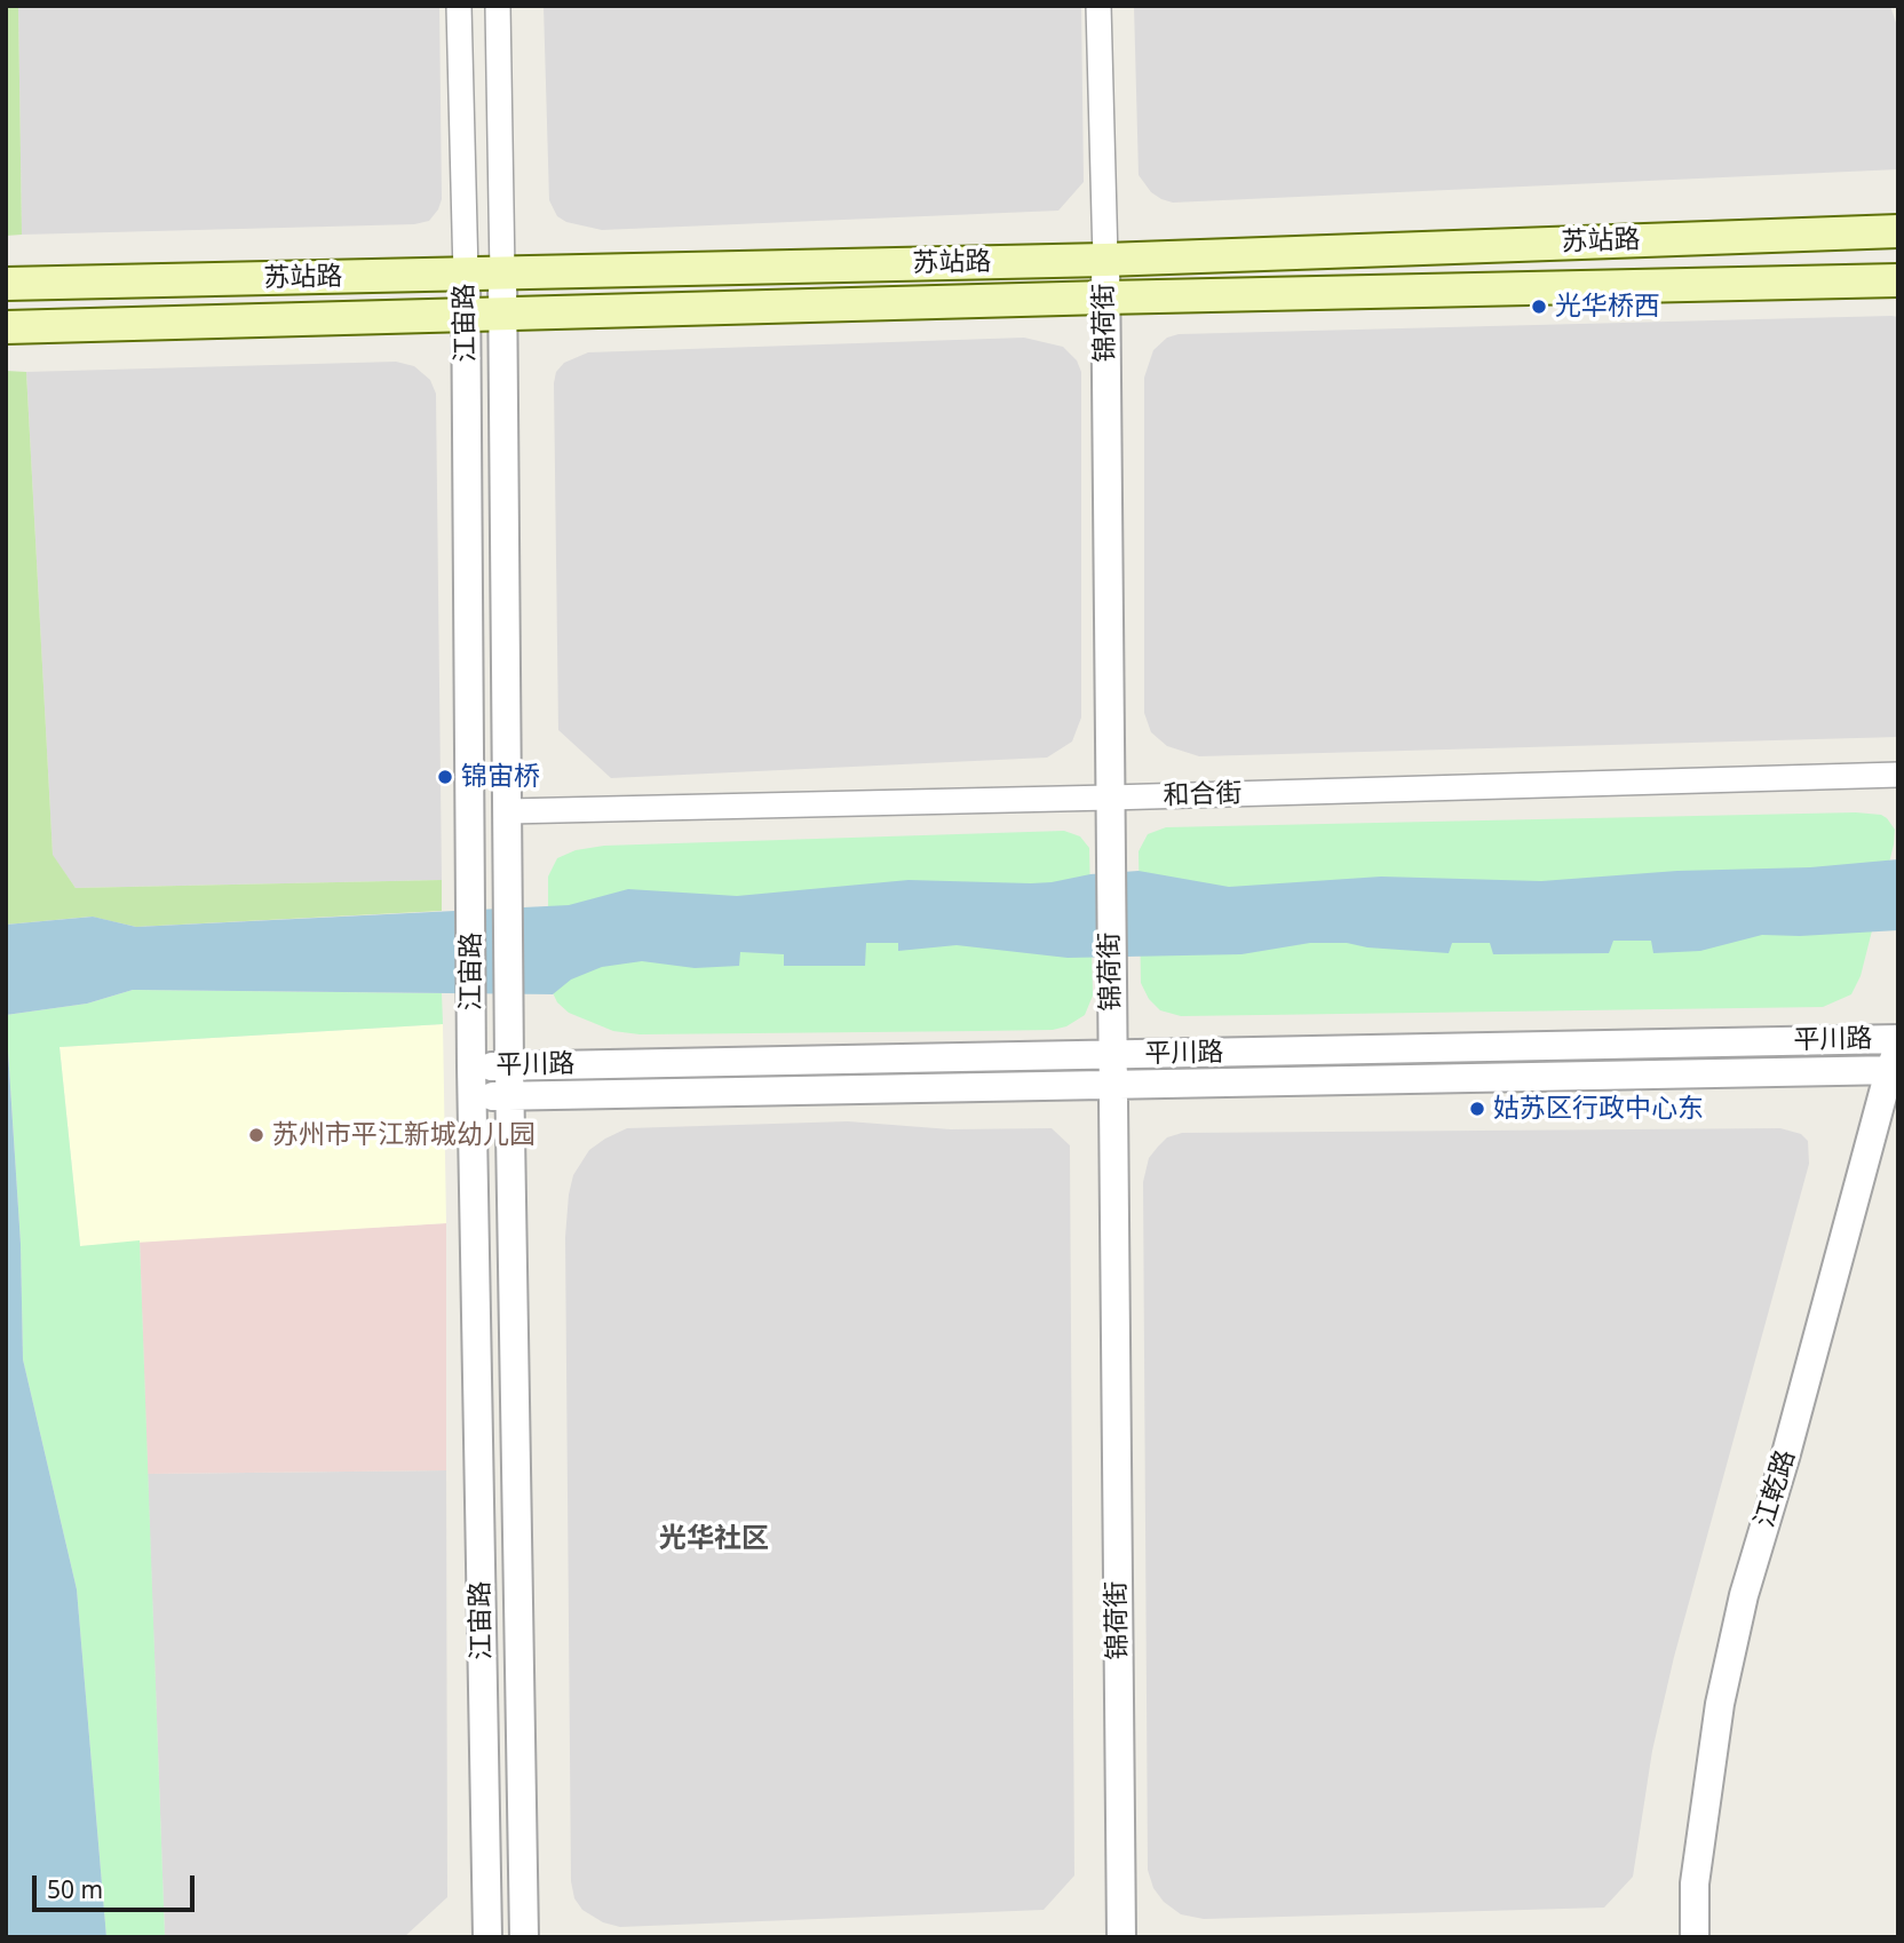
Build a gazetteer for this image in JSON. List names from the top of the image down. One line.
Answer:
{"streets":{"main road":["苏站路"],"street":["江宙路","锦荷街","和合街","平川路","江乾路"]},"crossings":[["苏站路","江宙路"],["苏站路","锦荷街"],["江宙路","和合街"],["江宙路","平川路"],["锦荷街","和合街"],["锦荷街","平川路"],["平川路","江乾路"]],"districts":["光华社区"],"places":["光华桥西","锦宙桥","姑苏区行政中心东","苏州市平江新城幼儿园"],"scale_bar":"50 m"}
